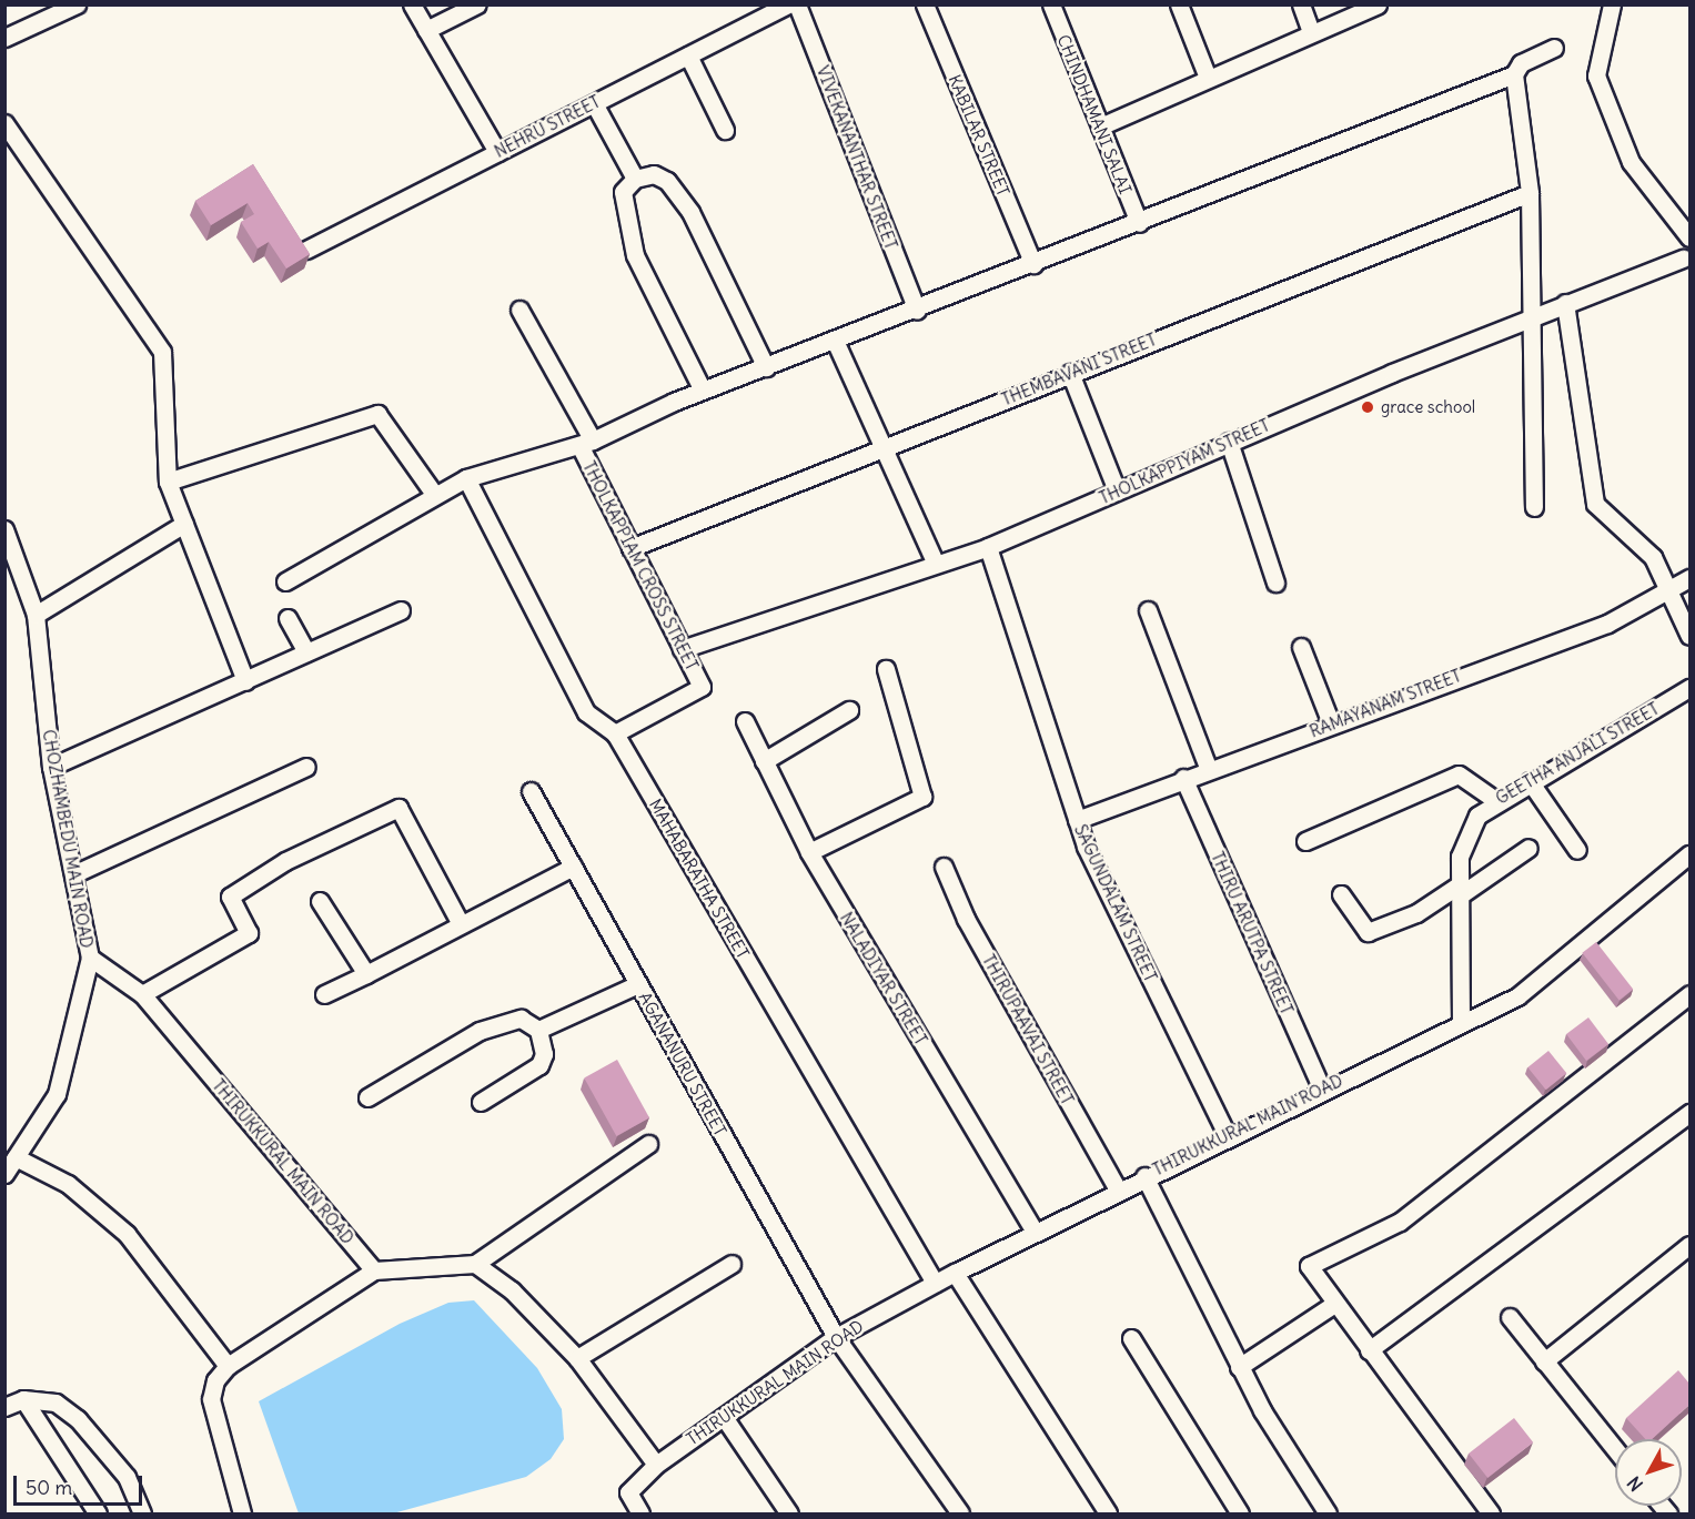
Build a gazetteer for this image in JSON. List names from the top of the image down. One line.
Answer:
{"streets":{"street":["CHINDHAMANI SALAI","NEHRU STREET","KABILAR STREET","VIVEKANANTHAR STREET","THEMBAVANI STREET","THOLKAPPIYAM STREET","THOLKAPPIAM CROSS STREET","RAMAYANAM STREET","GEETHA ANJALI STREET","CHOZHAMBEDU MAIN ROAD","MAHABARATHA STREET","SAGUNDALAM STREET","THIRU ARUTPA STREET","NALADIYAR STREET","THIRUPAAVAI STREET","AGANANURU STREET","THIRUKKURAL MAIN ROAD"]},"crossings":[["THEMBAVANI STREET","THOLKAPPIAM CROSS STREET"],["THOLKAPPIYAM STREET","THOLKAPPIAM CROSS STREET"],["THOLKAPPIYAM STREET","SAGUNDALAM STREET"],["THOLKAPPIAM CROSS STREET","MAHABARATHA STREET"],["RAMAYANAM STREET","SAGUNDALAM STREET"],["RAMAYANAM STREET","THIRU ARUTPA STREET"],["GEETHA ANJALI STREET","THIRUKKURAL MAIN ROAD"],["CHOZHAMBEDU MAIN ROAD","THIRUKKURAL MAIN ROAD"],["MAHABARATHA STREET","THIRUKKURAL MAIN ROAD"],["SAGUNDALAM STREET","THIRUKKURAL MAIN ROAD"],["THIRU ARUTPA STREET","THIRUKKURAL MAIN ROAD"],["NALADIYAR STREET","THIRUKKURAL MAIN ROAD"],["THIRUPAAVAI STREET","THIRUKKURAL MAIN ROAD"],["AGANANURU STREET","THIRUKKURAL MAIN ROAD"]],"places":["grace school"],"scale_bar":"50 m","north":"bottom left"}
